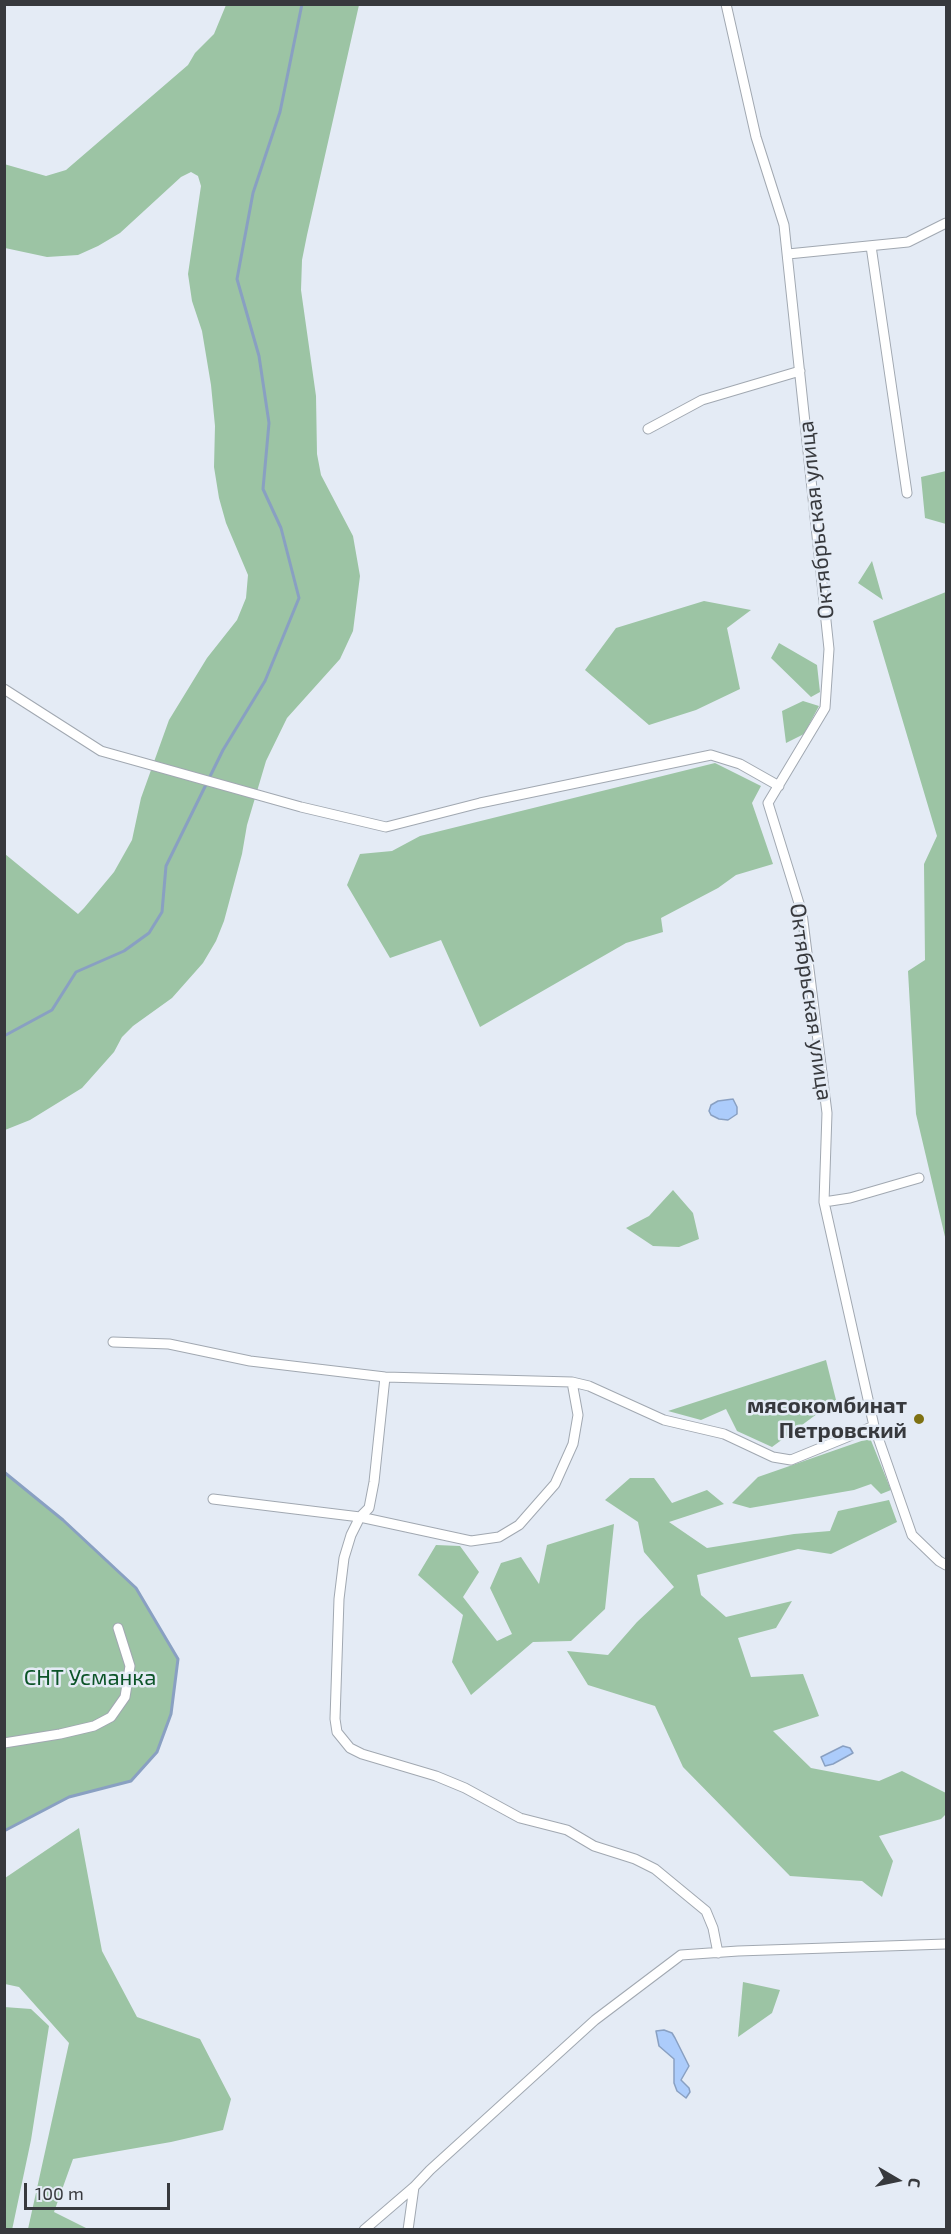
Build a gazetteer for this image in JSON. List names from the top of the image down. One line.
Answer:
{"streets":{"street":["Октябрьская улица"]},"parks":["СНТ Усманка"],"places":["мясокомбинат Петровский"],"scale_bar":"100 m","north":"right"}
